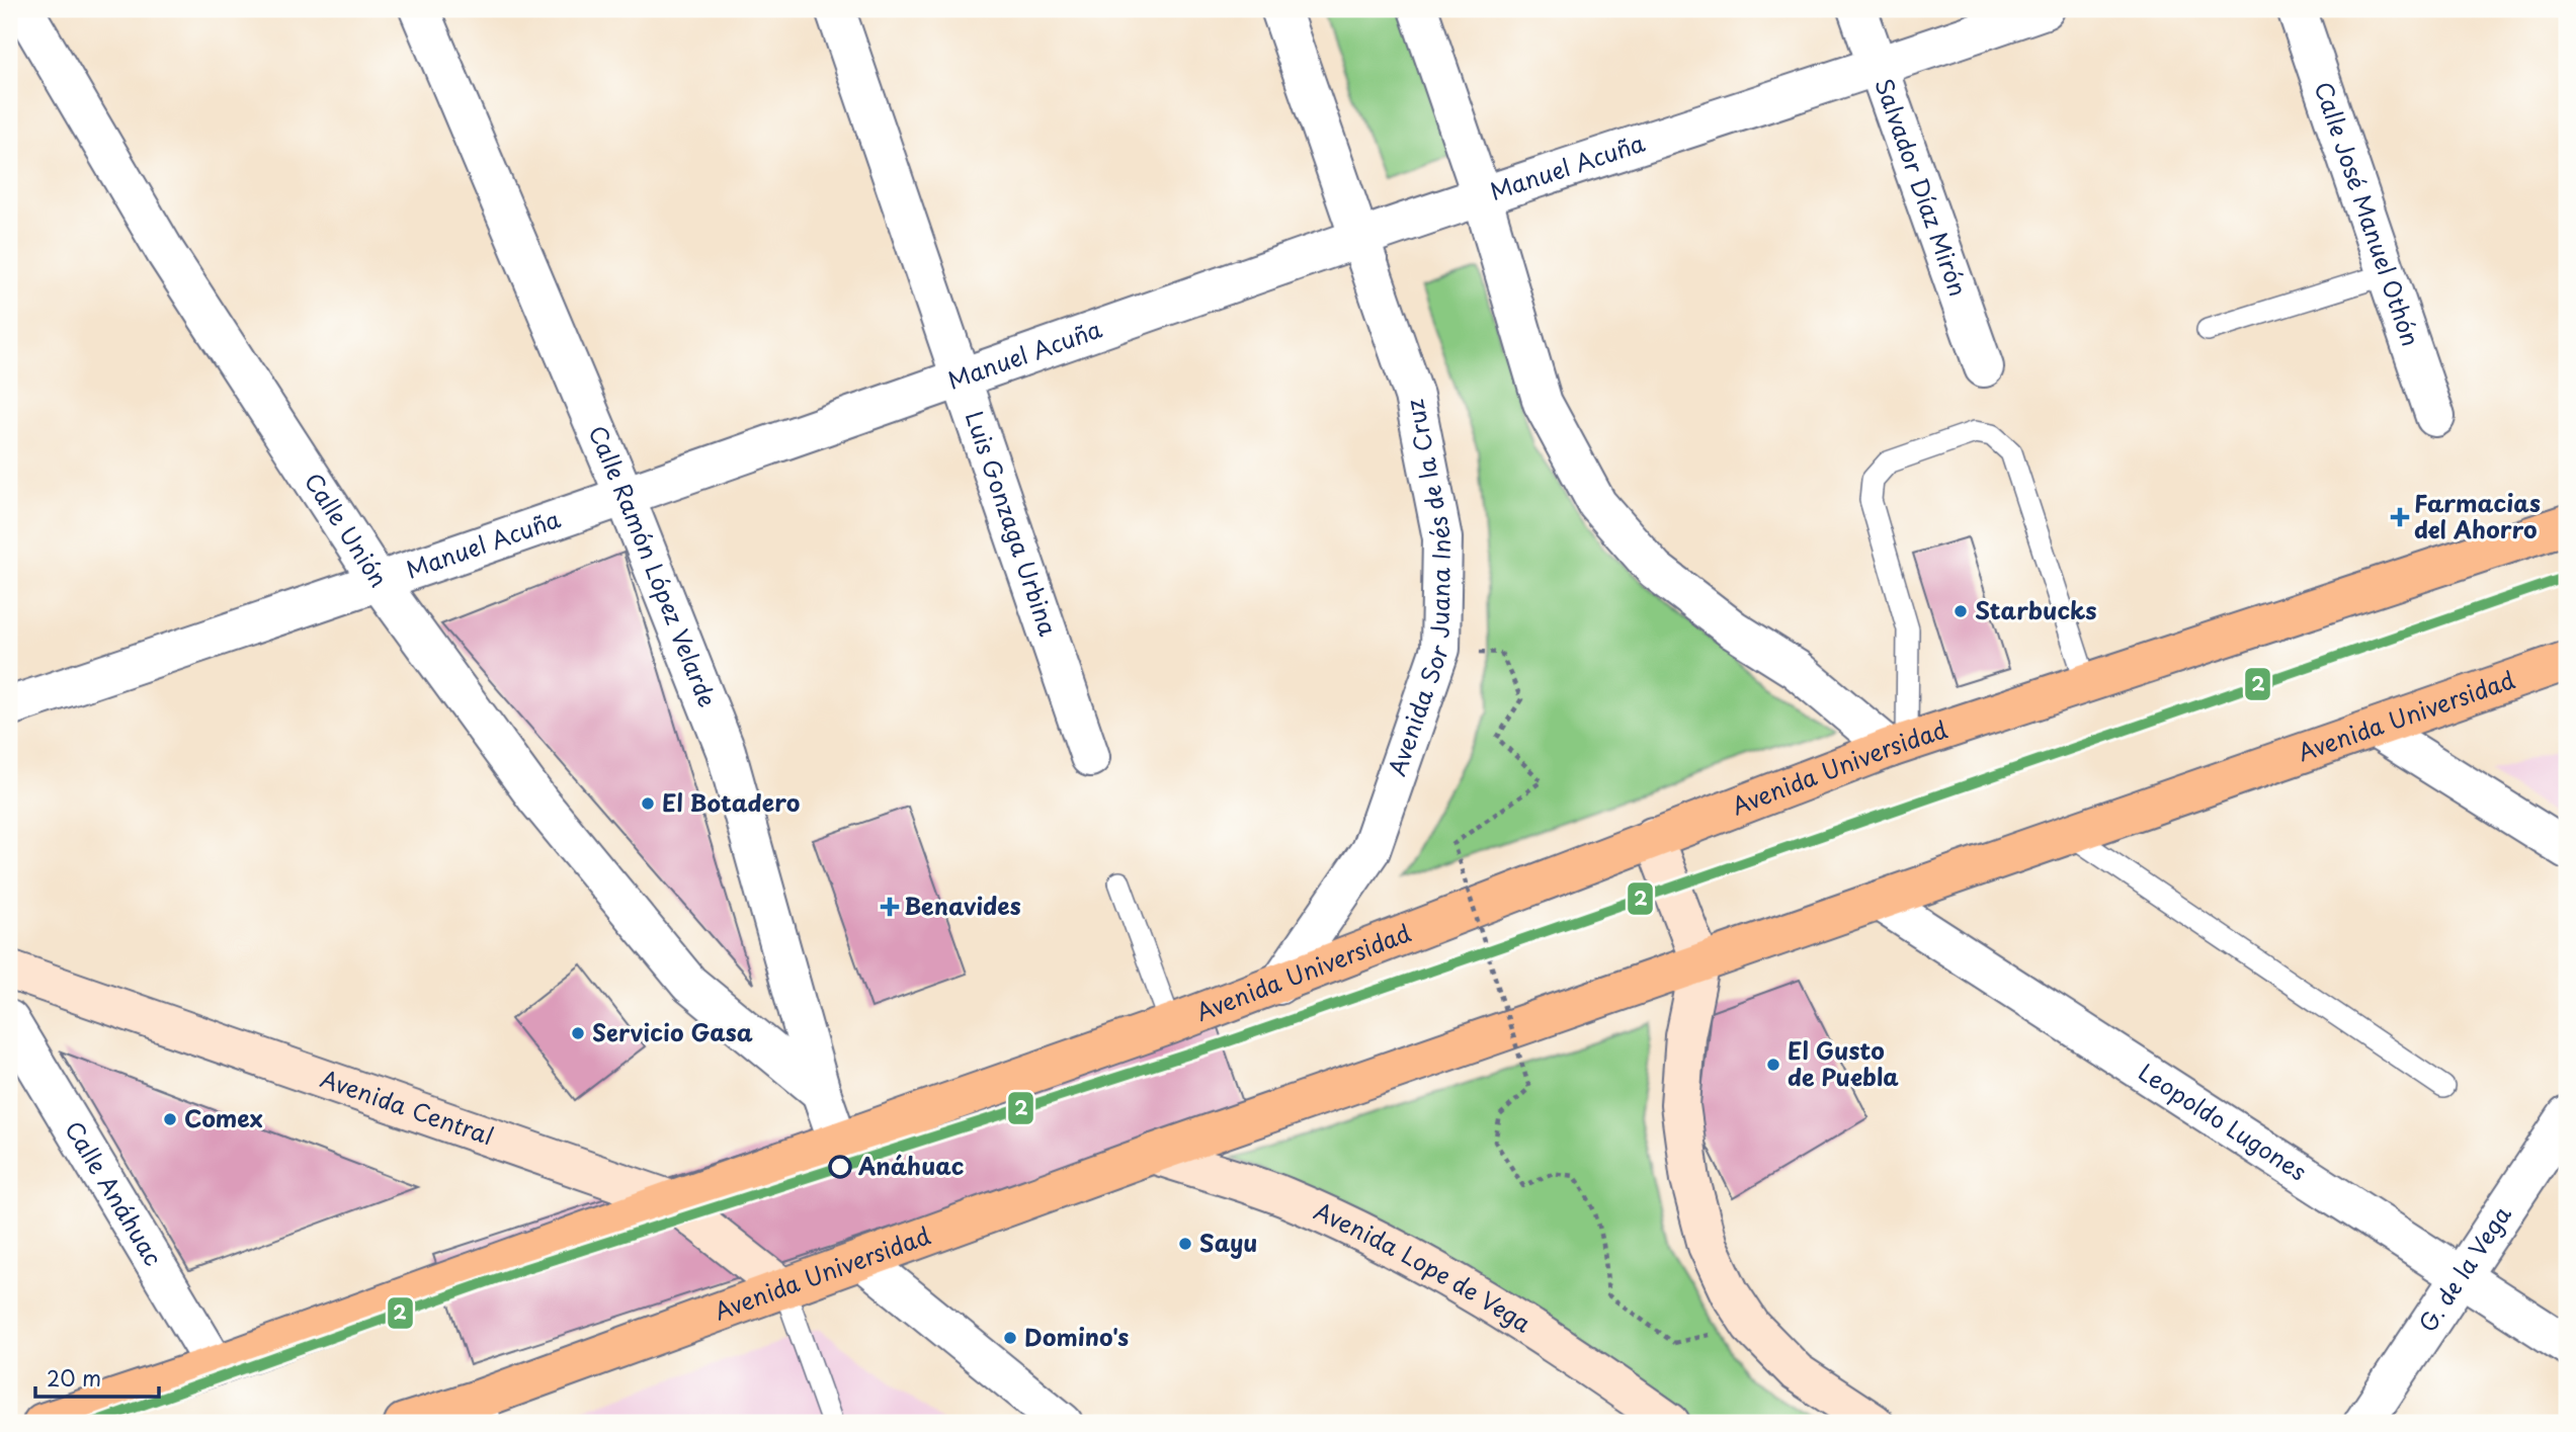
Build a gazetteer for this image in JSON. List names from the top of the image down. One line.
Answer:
{"streets":{"highway":["Avenida Universidad"],"main road":["Avenida Central","Avenida Lope de Vega"],"street":["Manuel Acuña","Salvador Díaz Mirón","Calle José Manuel Othón","Luis Gonzaga Urbina","Calle Unión","Calle Ramón López Velarde","Avenida Sor Juana Inés de la Cruz","Leopoldo Lugones","Calle Anáhuac","G. de la Vega"]},"crossings":[["Manuel Acuña","Salvador Díaz Mirón"],["Manuel Acuña","Luis Gonzaga Urbina"],["Manuel Acuña","Calle Unión"],["Manuel Acuña","Calle Ramón López Velarde"],["Manuel Acuña","Avenida Sor Juana Inés de la Cruz"],["Calle Unión","Calle Ramón López Velarde"],["Calle Ramón López Velarde","Avenida Universidad"],["Avenida Sor Juana Inés de la Cruz","Avenida Universidad"],["Avenida Universidad","Avenida Central"],["Avenida Universidad","Leopoldo Lugones"],["Avenida Universidad","Calle Anáhuac"],["Avenida Universidad","Avenida Lope de Vega"],["Leopoldo Lugones","G. de la Vega"]],"places":{"health":["Farmacias del Ahorro","Benavides"],"other":["Starbucks","El Botadero","Servicio Gasa","El Gusto de Puebla","Comex","Anáhuac","Sayu","Domino's"]},"lines":["transit line 2"],"scale_bar":"20 m"}
